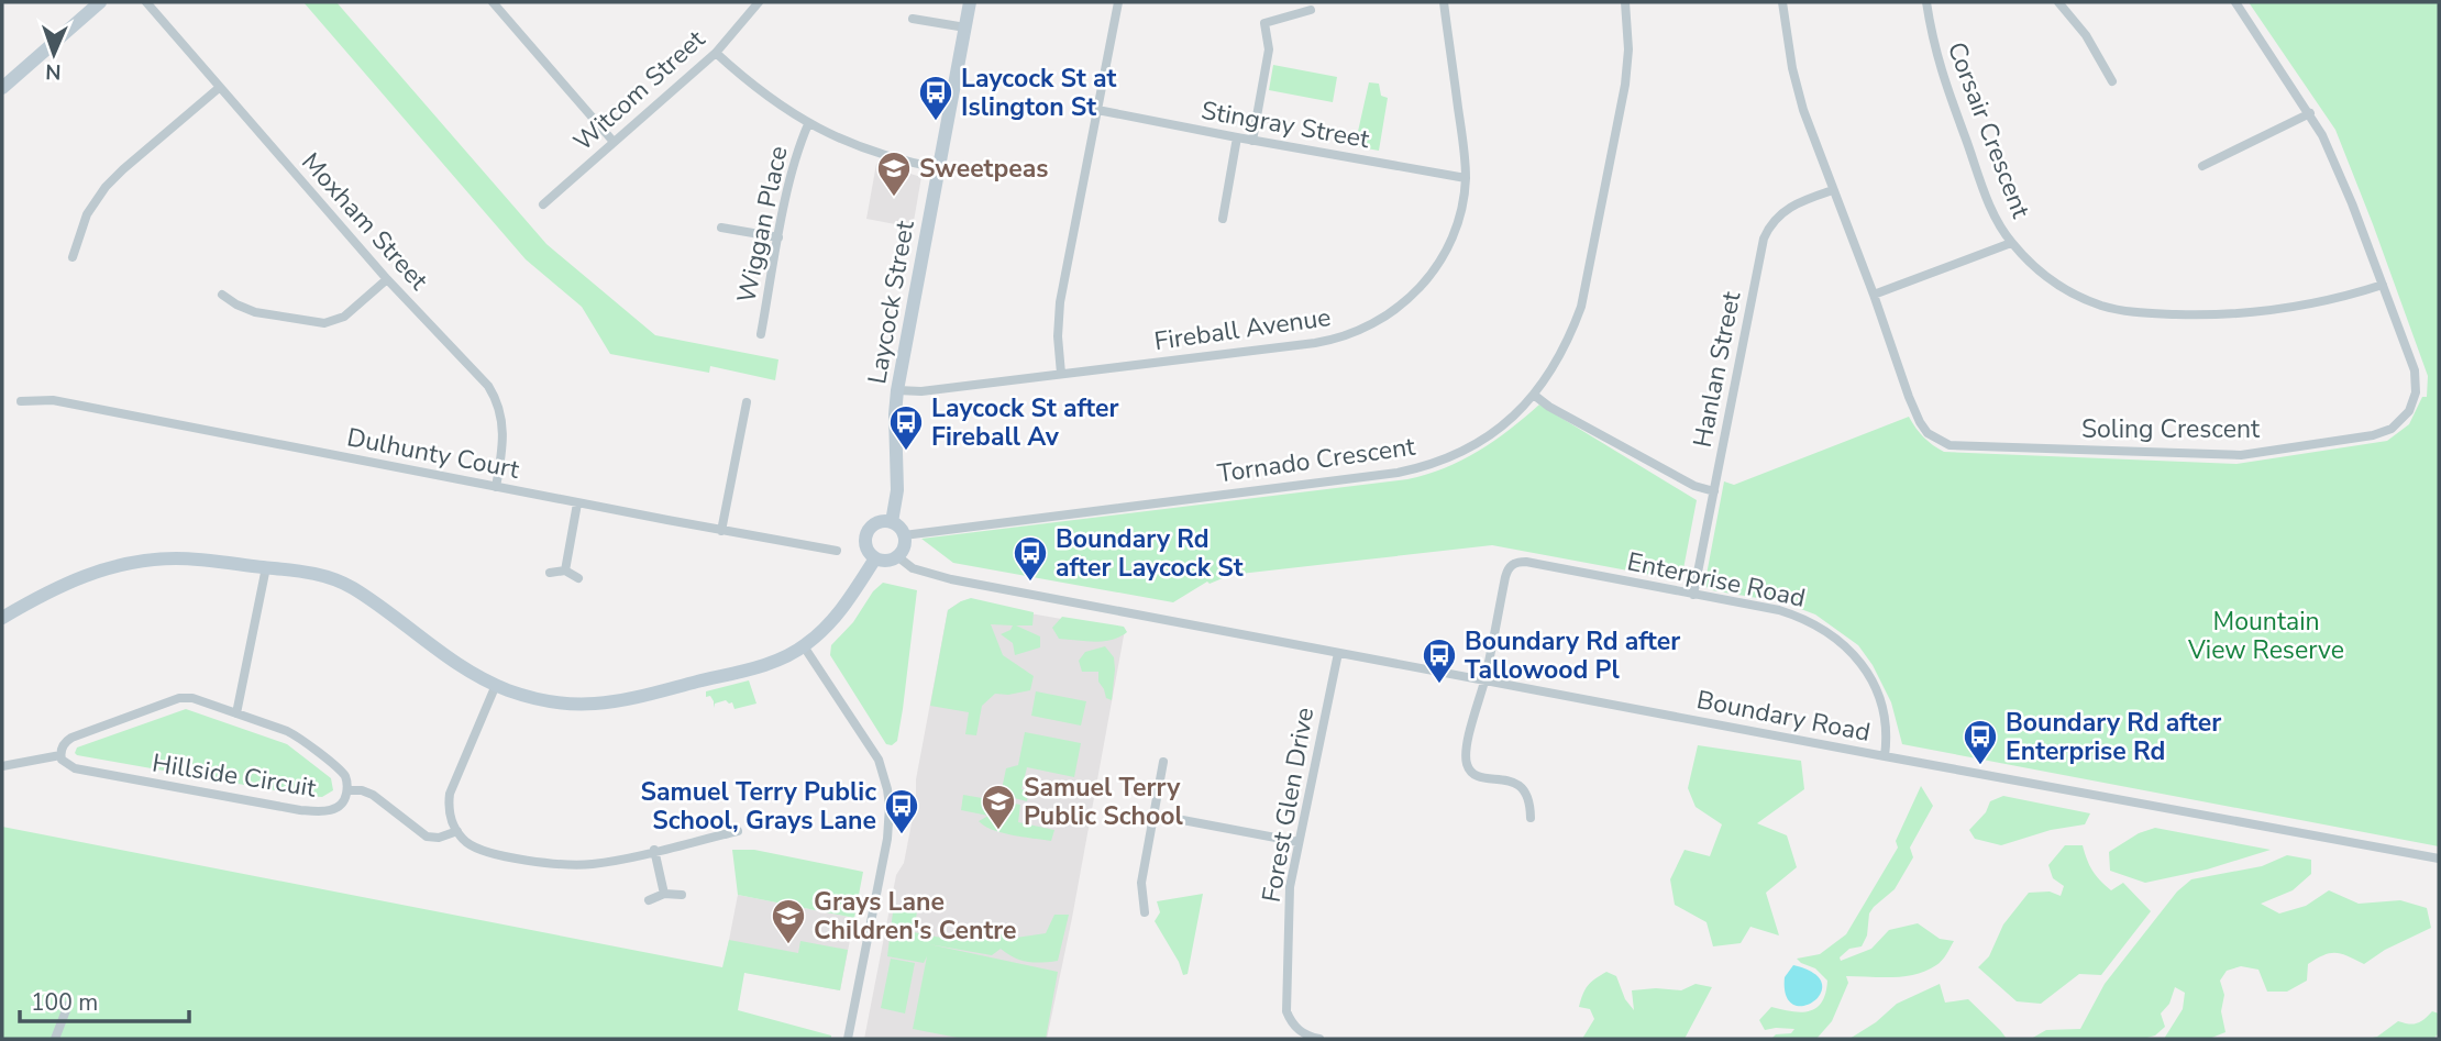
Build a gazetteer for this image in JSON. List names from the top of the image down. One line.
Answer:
{"streets":{"street":["Witcom Street","Stingray Street","Corsair Crescent","Moxham Street","Wiggan Place","Laycock Street","Fireball Avenue","Hanlan Street","Soling Crescent","Dulhunty Court","Tornado Crescent","Enterprise Road","Boundary Road","Hillside Circuit","Forest Glen Drive"]},"crossings":[["Stingray Street","Fireball Avenue"],["Corsair Crescent","Soling Crescent"],["Moxham Street","Dulhunty Court"],["Laycock Street","Fireball Avenue"],["Laycock Street","Tornado Crescent"],["Laycock Street","Boundary Road"],["Hanlan Street","Soling Crescent"],["Hanlan Street","Enterprise Road"],["Tornado Crescent","Boundary Road"],["Enterprise Road","Boundary Road"],["Boundary Road","Forest Glen Drive"]],"parks":["Mountain View Reserve"],"places":{"bus stop":["Laycock St at Islington St","Laycock St after Fireball Av","Boundary Rd after Laycock St","Boundary Rd after Tallowood Pl","Boundary Rd after Enterprise Rd","Samuel Terry Public School, Grays Lane"],"school or university":["Sweetpeas","Samuel Terry Public School","Grays Lane Children's Centre"]},"scale_bar":"100 m","north":"bottom"}
